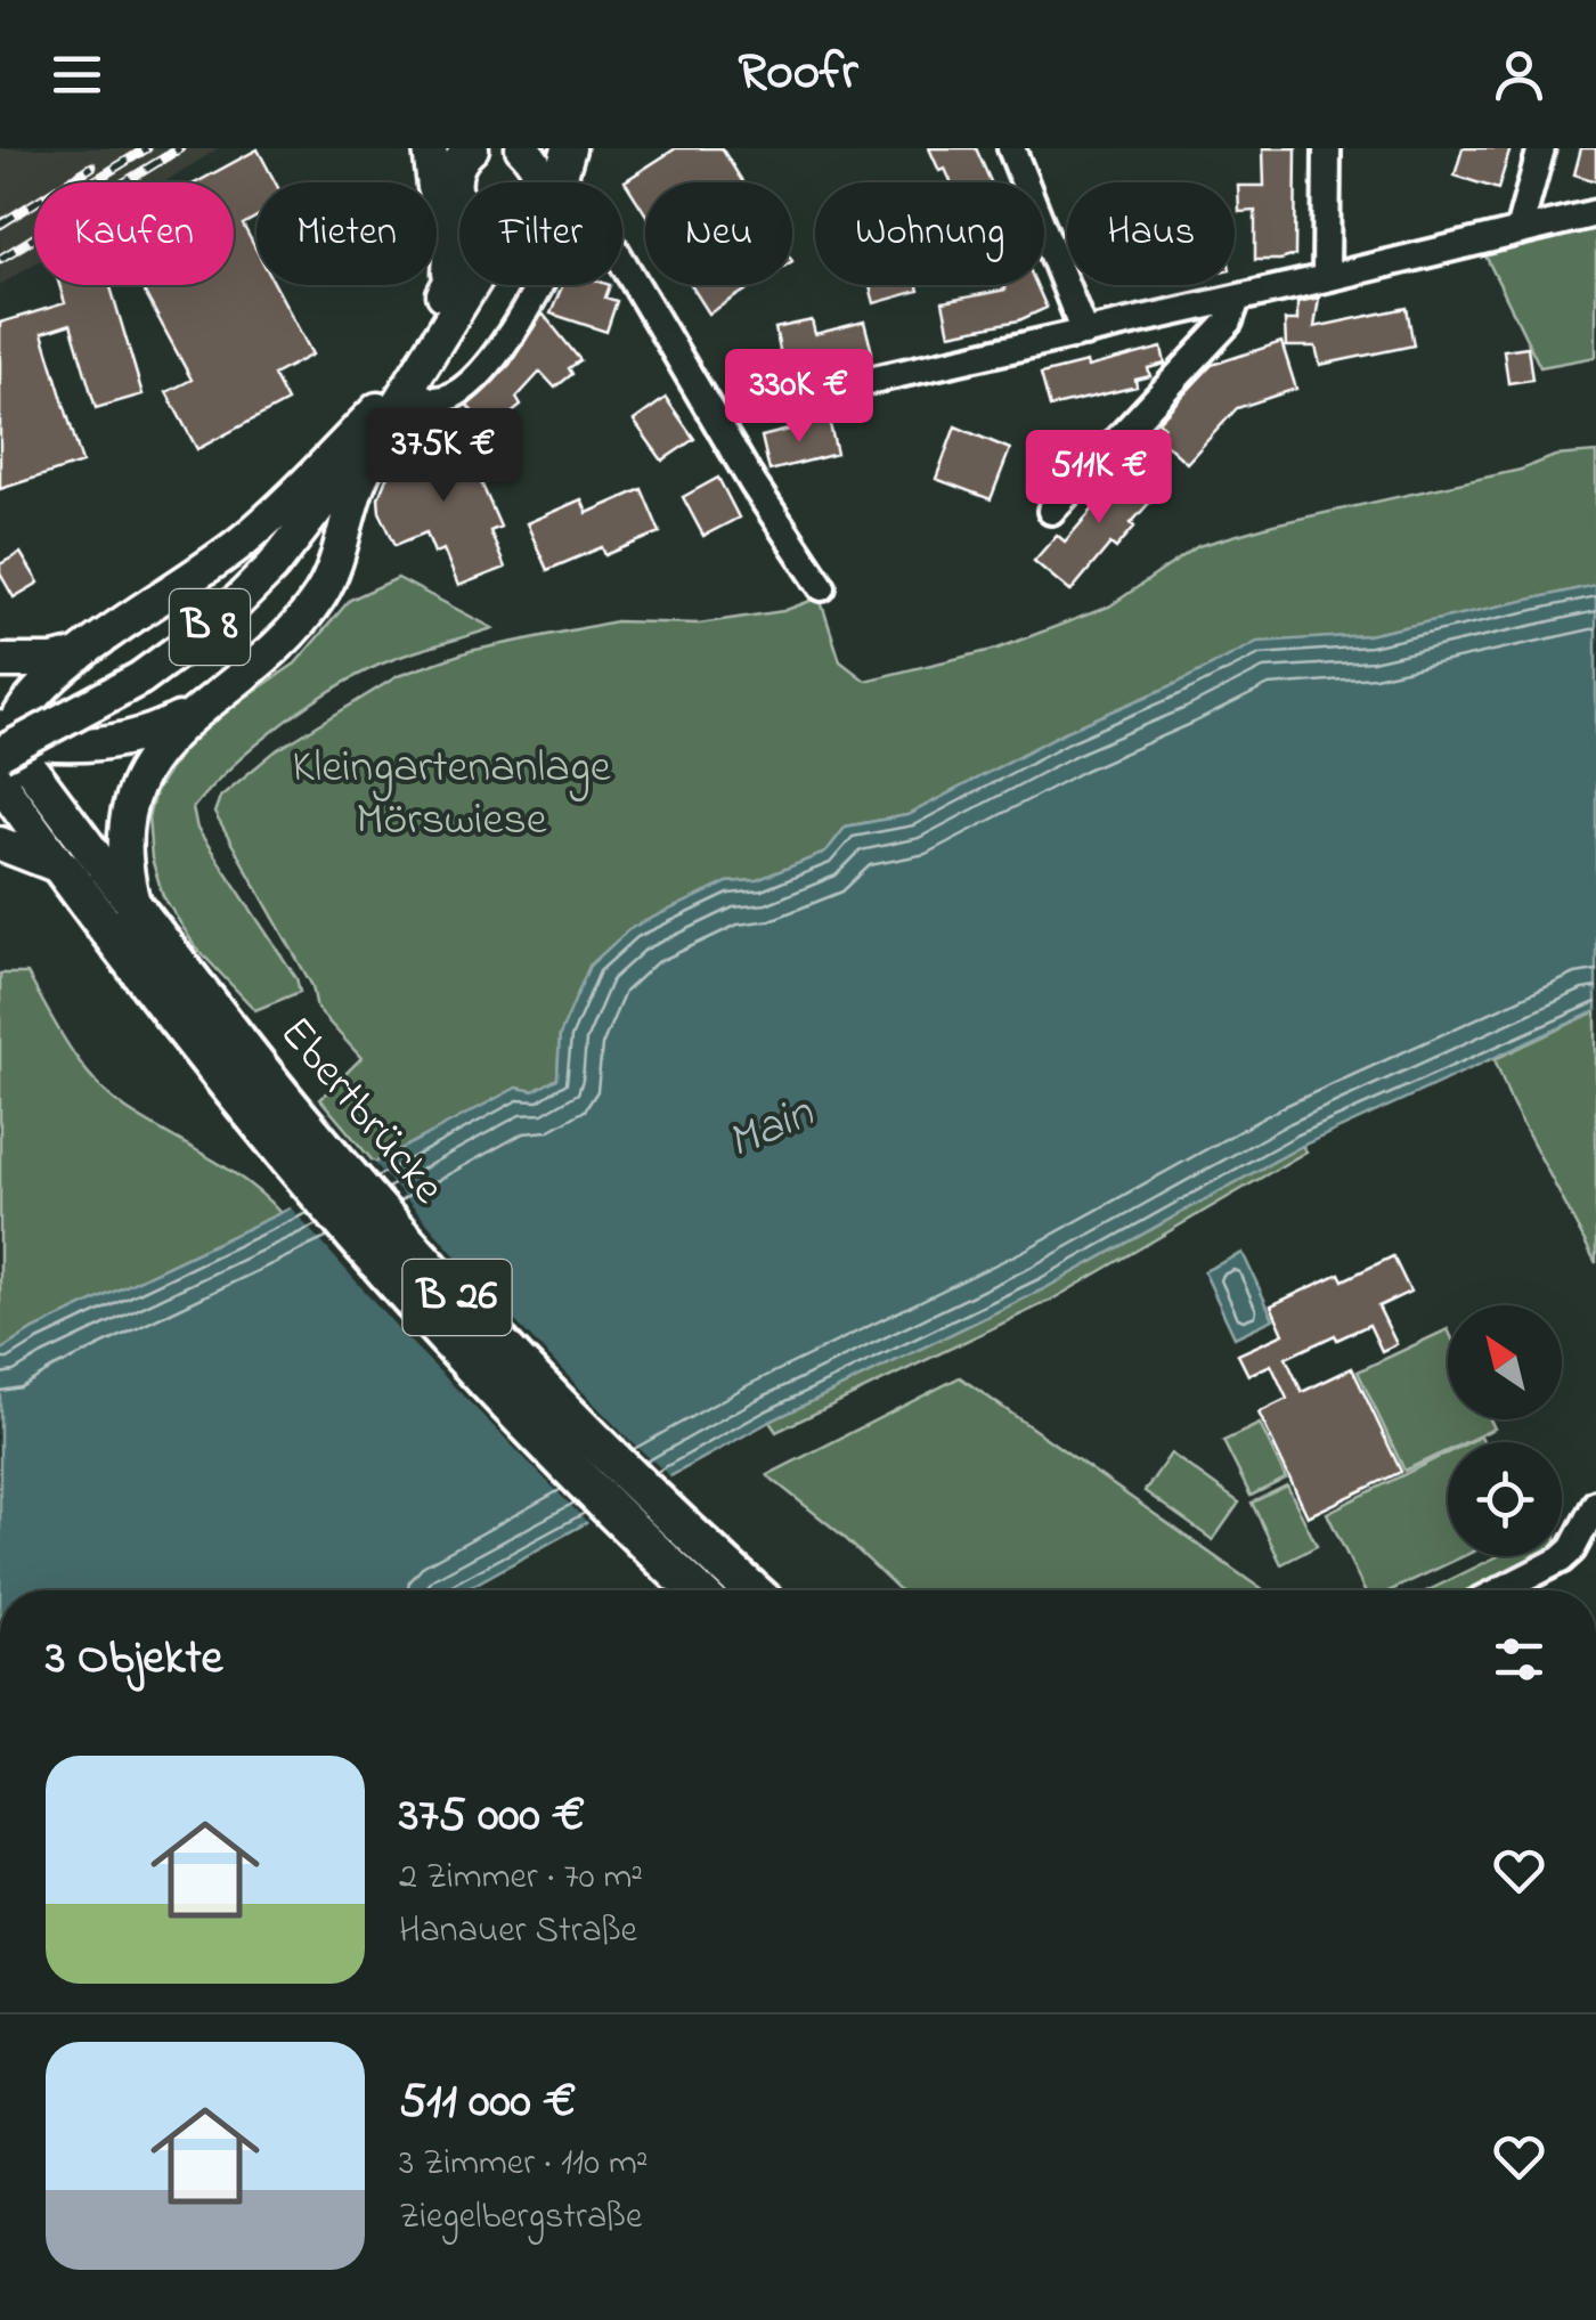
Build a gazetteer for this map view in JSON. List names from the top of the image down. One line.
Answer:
{"streets":{"highway":["Ebertbrücke","B 26"],"main road":["B 8"]},"water":["Main"],"parks":["Kleingartenanlage Mörswiese"],"north":"top left","page":{"header":"Roofr","chip":["Kaufen","Mieten","Filter","Neu","Wohnung","Haus"],"price":["330K €","375K €","511K €"],"heading":"3 Objekte","list":[{"name":"375 000 €","note":"2 Zimmer · 70 m² · Hanauer Straße"},{"name":"511 000 €","note":"3 Zimmer · 110 m² · Ziegelbergstraße"}]}}
